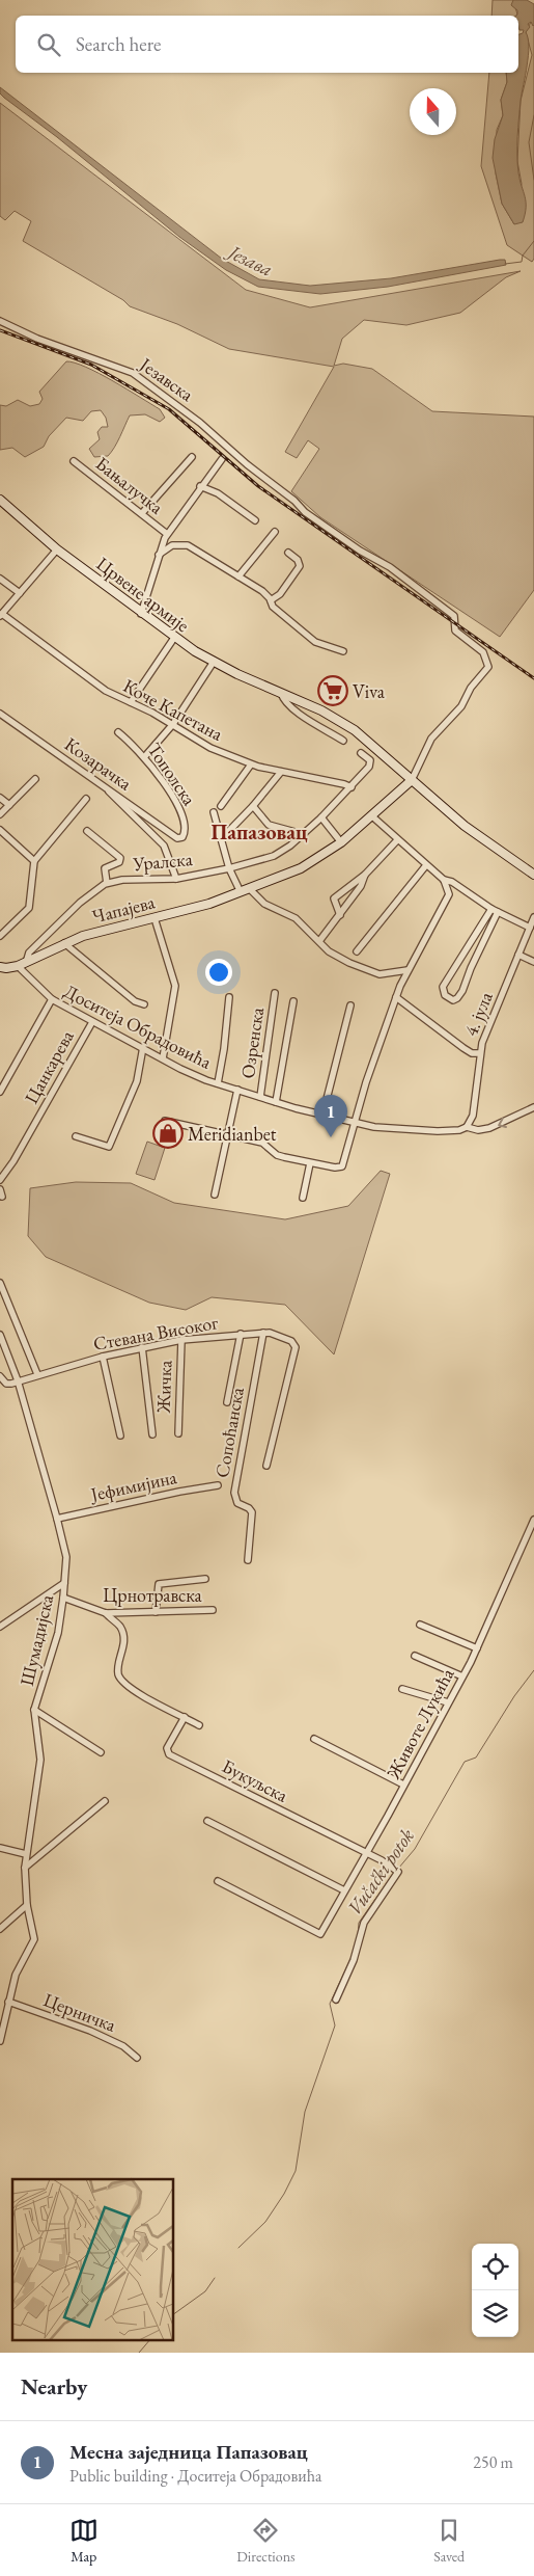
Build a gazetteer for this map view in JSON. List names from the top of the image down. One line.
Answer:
{"streets":{"main road":["Црвене армије","Чапајева"],"street":["Језавска","Бањалучка","Коче Капетана","Козарачка","Тополска","Уралска","4. јула","Доситеја Обрадовића","Озренска","Цанкарева","Стевана Високог","Жичка","Сопоћанска","Јефимијина","Црнотравска","Шумадијска","Животе Лукића","Букуљска","Церничка"]},"crossings":[["Језавска","Црвене армије"],["Језавска","Чапајева"],["Црвене армије","Чапајева"],["Коче Капетана","Уралска"],["Козарачка","Тополска"],["Уралска","Чапајева"],["Чапајева","Доситеја Обрадовића"],["4. јула","Доситеја Обрадовића"],["Доситеја Обрадовића","Озренска"],["Доситеја Обрадовића","Цанкарева"],["Стевана Високог","Жичка"],["Стевана Високог","Сопоћанска"],["Стевана Високог","Шумадијска"],["Јефимијина","Шумадијска"],["Црнотравска","Шумадијска"],["Шумадијска","Церничка"],["Животе Лукића","Букуљска"]],"districts":["Папазовац"],"water":["Језава","Vučački potok"],"places":{"supermarket":["Viva"],"shop":["Meridianbet"]},"north":"top","page":{"search":"Search here","pins":"1","heading":"Nearby","list":[{"mark":"1","name":"Месна заједница Папазовац","note":"Public building · Доситеја Обрадовића","value":"250 m"}],"nav":["Map","Directions","Saved"]}}
